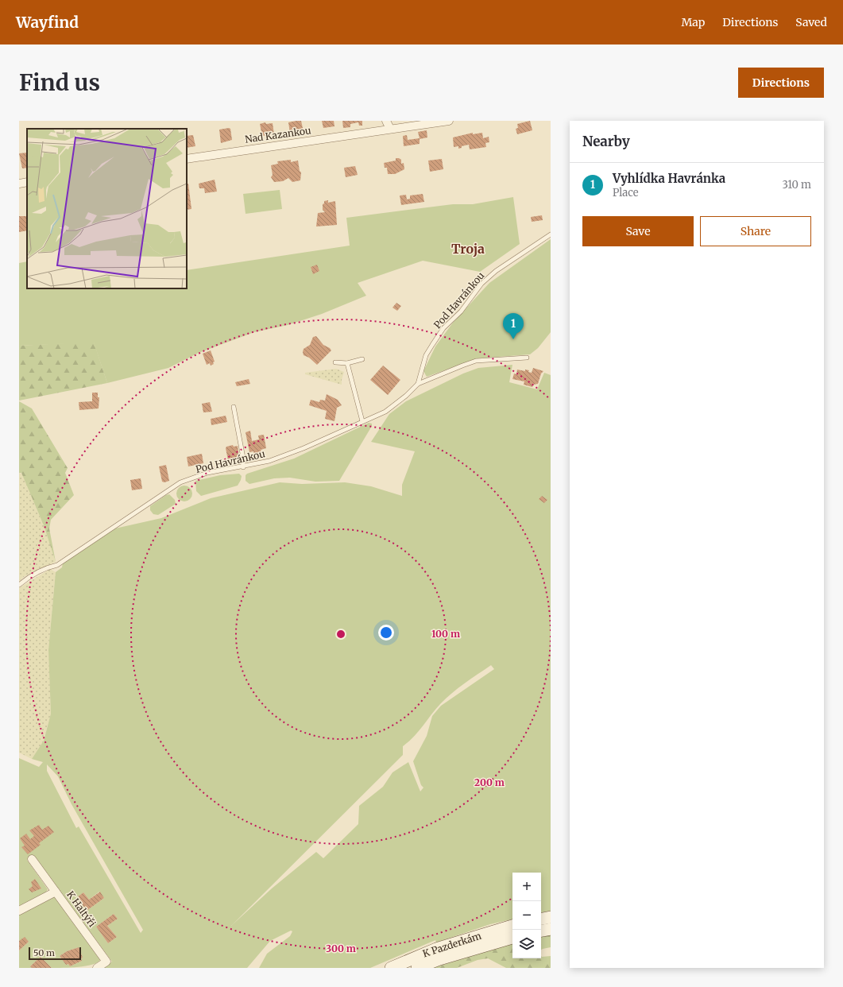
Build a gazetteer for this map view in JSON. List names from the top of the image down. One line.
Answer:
{"streets":{"main road":["K Pazderkám"],"street":["Nad Kazankou","K Haltýři"],"lane":["Pod Havránkou"]},"districts":["Troja"],"scale_bar":"50 m","page":{"header":"Wayfind","nav":["Map","Directions","Saved"],"buttons":["Directions",["Save","Share"]],"title":"Find us","heading":"Nearby","list":[{"mark":"1","name":"Vyhlídka Havránka","note":"Place","value":"310 m"}],"pins":"1","map_buttons":["+","−"],"scale":"50 m"},"rings":["100 m","200 m","300 m"]}
